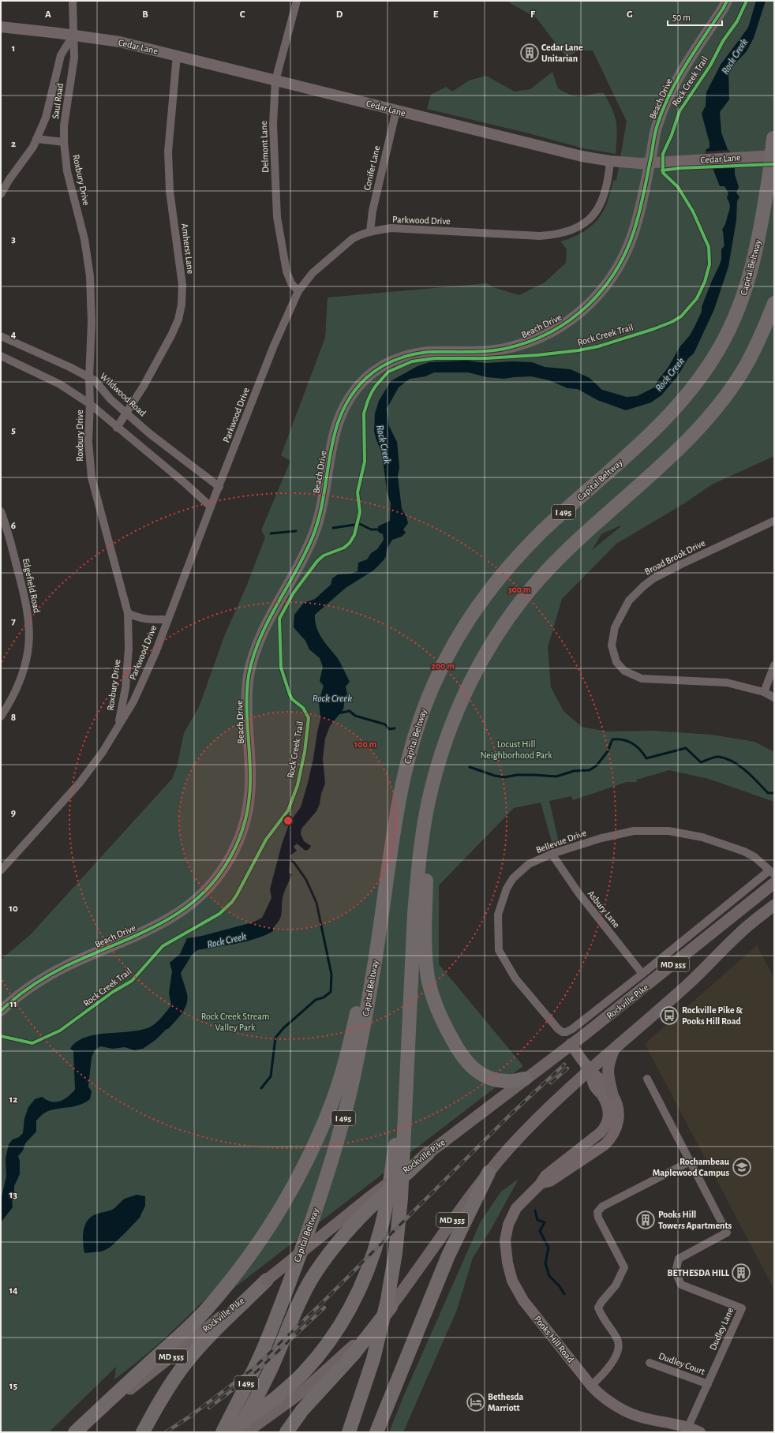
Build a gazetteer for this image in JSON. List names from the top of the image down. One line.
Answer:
{"streets":{"highway":["Capital Beltway","I 495"],"main road":["MD 355","Rockville Pike"],"street":["Cedar Lane","Beach Drive","Saul Road","Delmont Lane","Conifer Lane","Roxbury Drive","Parkwood Drive","Amherst Lane","Wildwood Road","Broad Brook Drive","Edgefield Road","Bellevue Drive","Asbury Lane","Dudley Lane","Pooks Hill Road","Dudley Court"],"cycle path":["Rock Creek Trail"]},"crossings":[["Cedar Lane","Beach Drive"],["Cedar Lane","Saul Road"],["Cedar Lane","Delmont Lane"],["Cedar Lane","Conifer Lane"],["Cedar Lane","Parkwood Drive"],["Cedar Lane","Amherst Lane"],["Saul Road","Roxbury Drive"],["Delmont Lane","Parkwood Drive"],["Conifer Lane","Parkwood Drive"],["Roxbury Drive","Parkwood Drive"],["Roxbury Drive","Wildwood Road"],["Parkwood Drive","Wildwood Road"],["Amherst Lane","Wildwood Road"],["Bellevue Drive","Asbury Lane"],["Bellevue Drive","Rockville Pike"],["Asbury Lane","Rockville Pike"],["MD 355","Pooks Hill Road"],["Rockville Pike","Pooks Hill Road"],["Dudley Lane","Pooks Hill Road"],["Dudley Lane","Dudley Court"]],"water":["Rock Creek"],"parks":["Locust Hill Neighborhood Park","Rock Creek Stream Valley Park"],"places":{"building":["Cedar Lane Unitarian","Pooks Hill Towers Apartments","BETHESDA HILL"],"bus stop":["Rockville Pike & Pooks Hill Road"],"school or university":["Rochambeau Maplewood Campus"],"hotel":["Bethesda Marriott"]},"scale_bar":"50 m","grid":{"columns":["A","B","C","D","E","F","G"],"rows":["1","2","3","4","5","6","7","8","9","10","11","12","13","14","15"]},"rings":["300 m","200 m","100 m"]}
